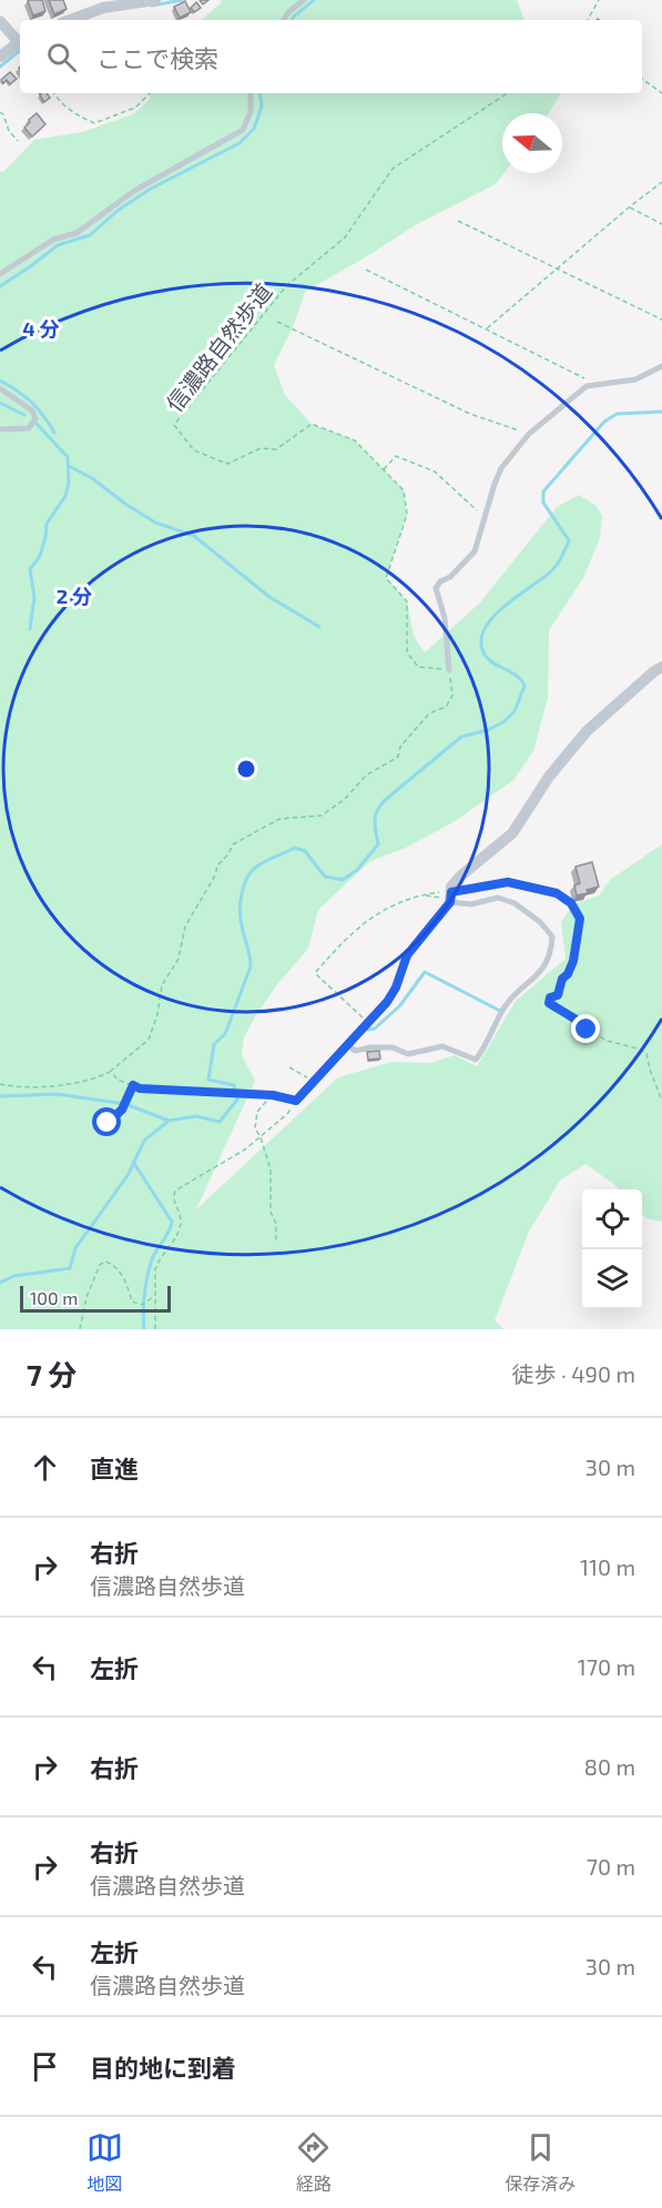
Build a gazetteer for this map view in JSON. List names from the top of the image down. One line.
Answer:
{"streets":{"path":["信濃路自然歩道"]},"scale_bar":"100 m","north":"left","page":{"search":"ここで検索","scale":"100 m","heading":["7 分","徒歩 · 490 m"],"list":[["直進","30 m"],["右折","信濃路自然歩道","110 m"],["左折","170 m"],["右折","80 m"],["右折","信濃路自然歩道","70 m"],["左折","信濃路自然歩道","30 m"],"目的地に到着"],"nav":["地図","経路","保存済み"]},"rings":["4 分","2 分"]}
